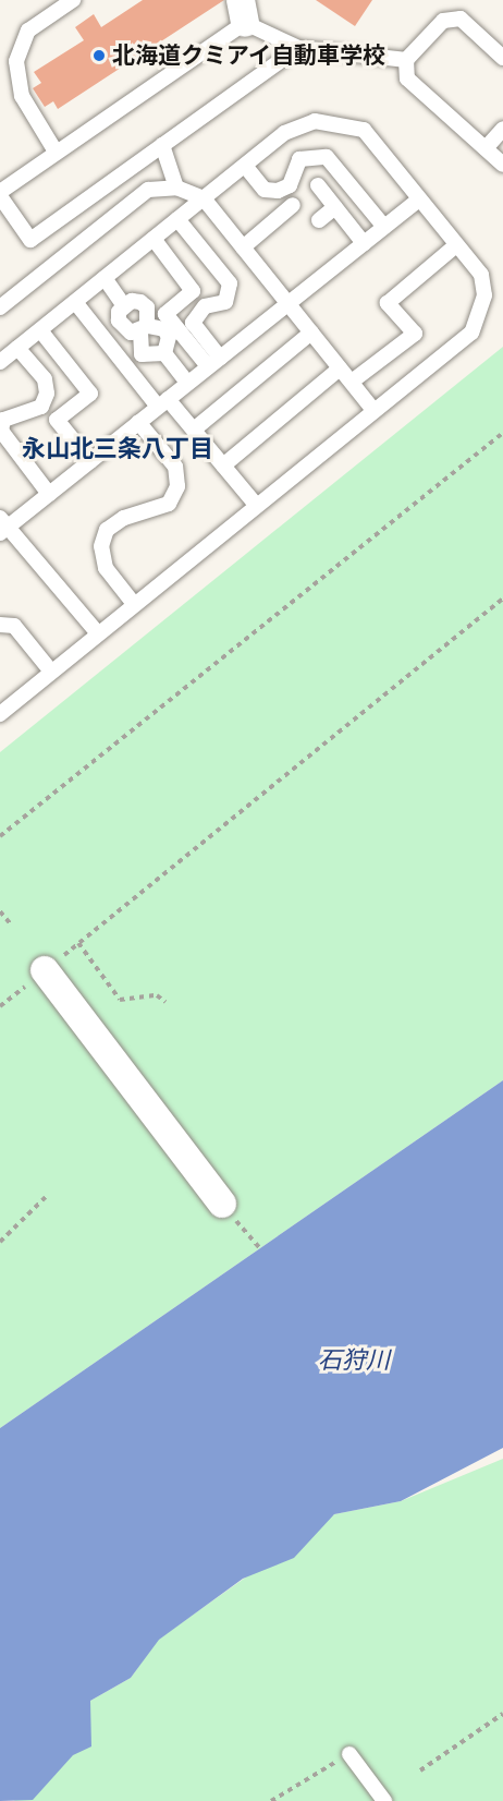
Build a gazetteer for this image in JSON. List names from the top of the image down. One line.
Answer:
{"districts":["永山北三条八丁目"],"water":["石狩川"],"places":["北海道クミアイ自動車学校"]}
